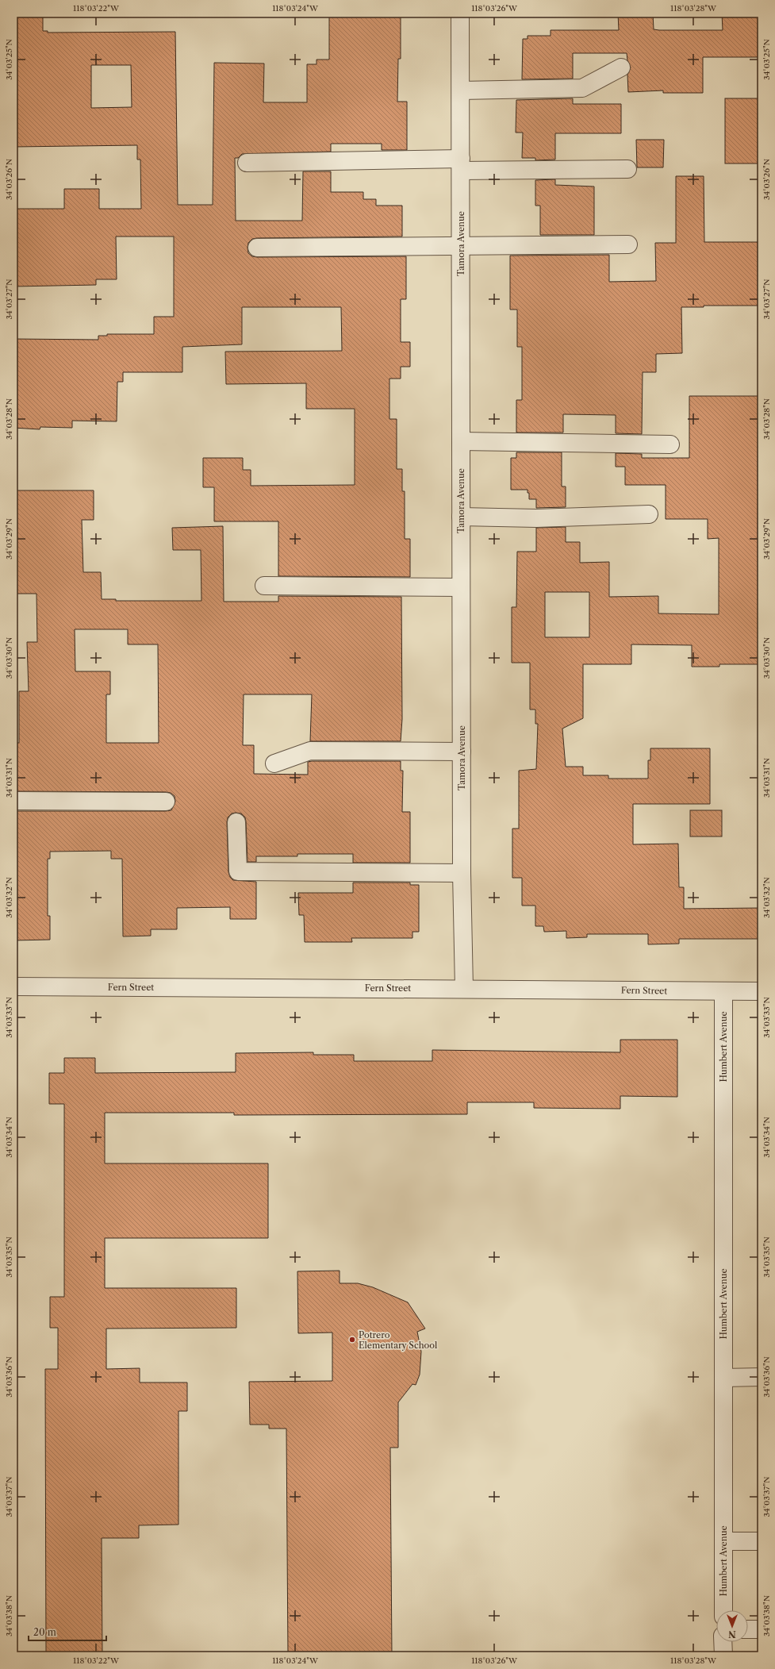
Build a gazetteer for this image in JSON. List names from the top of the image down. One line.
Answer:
{"streets":{"street":["Tamora Avenue","Fern Street","Humbert Avenue"]},"crossings":[["Tamora Avenue","Fern Street"],["Fern Street","Humbert Avenue"]],"places":["Potrero Elementary School"],"scale_bar":"20 m","north":"bottom","coordinates":["118°03'22\"W","118°03'24\"W","118°03'26\"W","118°03'28\"W","34°03'25\"N","34°03'26\"N","34°03'27\"N","34°03'28\"N","34°03'29\"N","34°03'30\"N","34°03'31\"N","34°03'32\"N","34°03'33\"N","34°03'34\"N","34°03'35\"N","34°03'36\"N","34°03'37\"N","34°03'38\"N"]}
